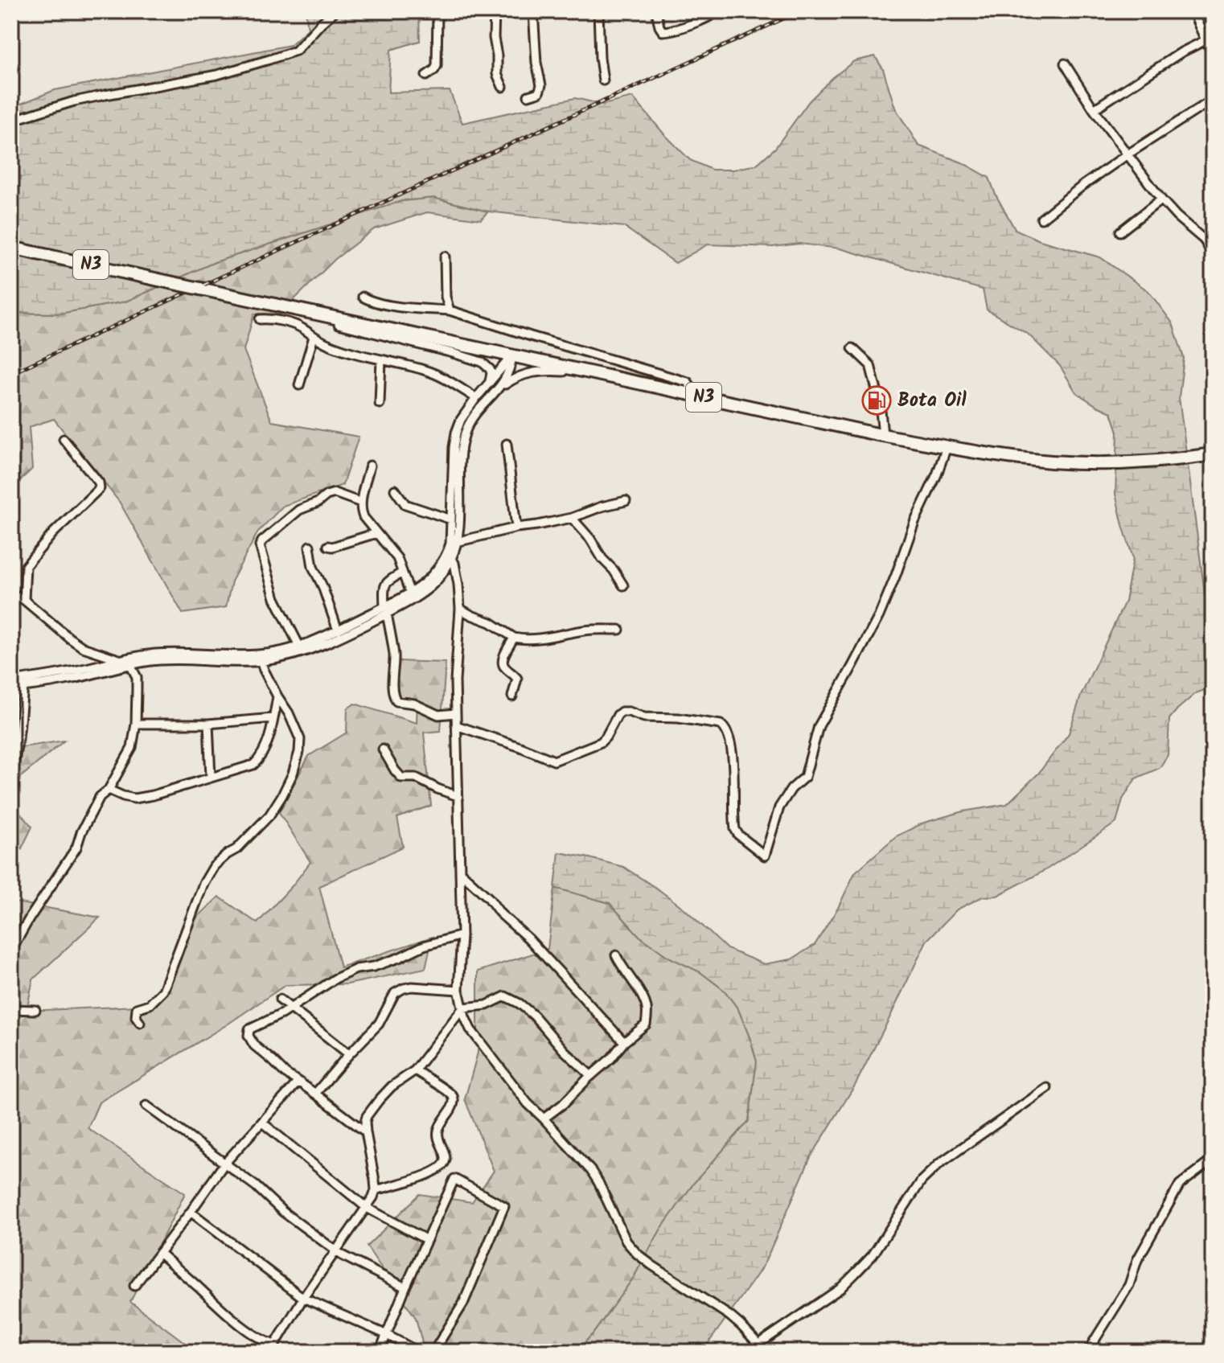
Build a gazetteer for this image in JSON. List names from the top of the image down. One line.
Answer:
{"streets":{"highway":["N3"]},"places":{"fuel station":["Bota Oil"]}}
